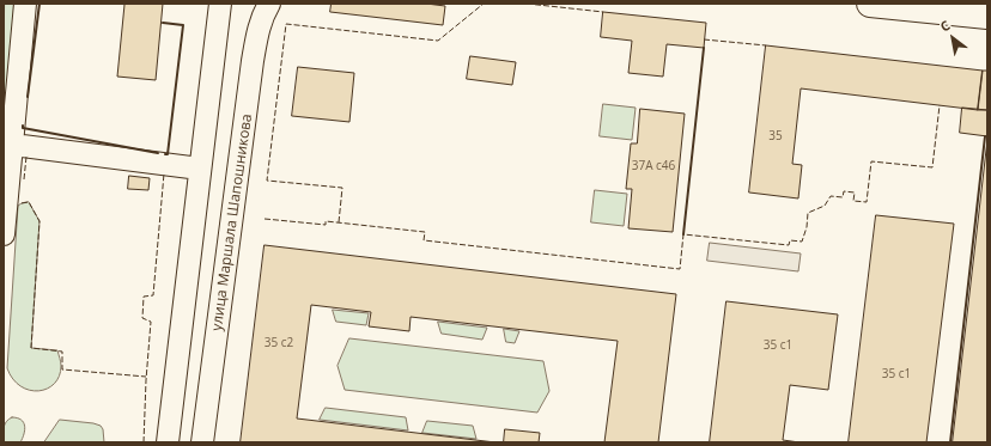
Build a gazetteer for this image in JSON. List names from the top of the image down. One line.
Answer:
{"streets":{"street":["улица Маршала Шапошникова"]},"house_numbers":["35","37А с46","35 с2","35 с1","35 с1"],"north":"top left"}
